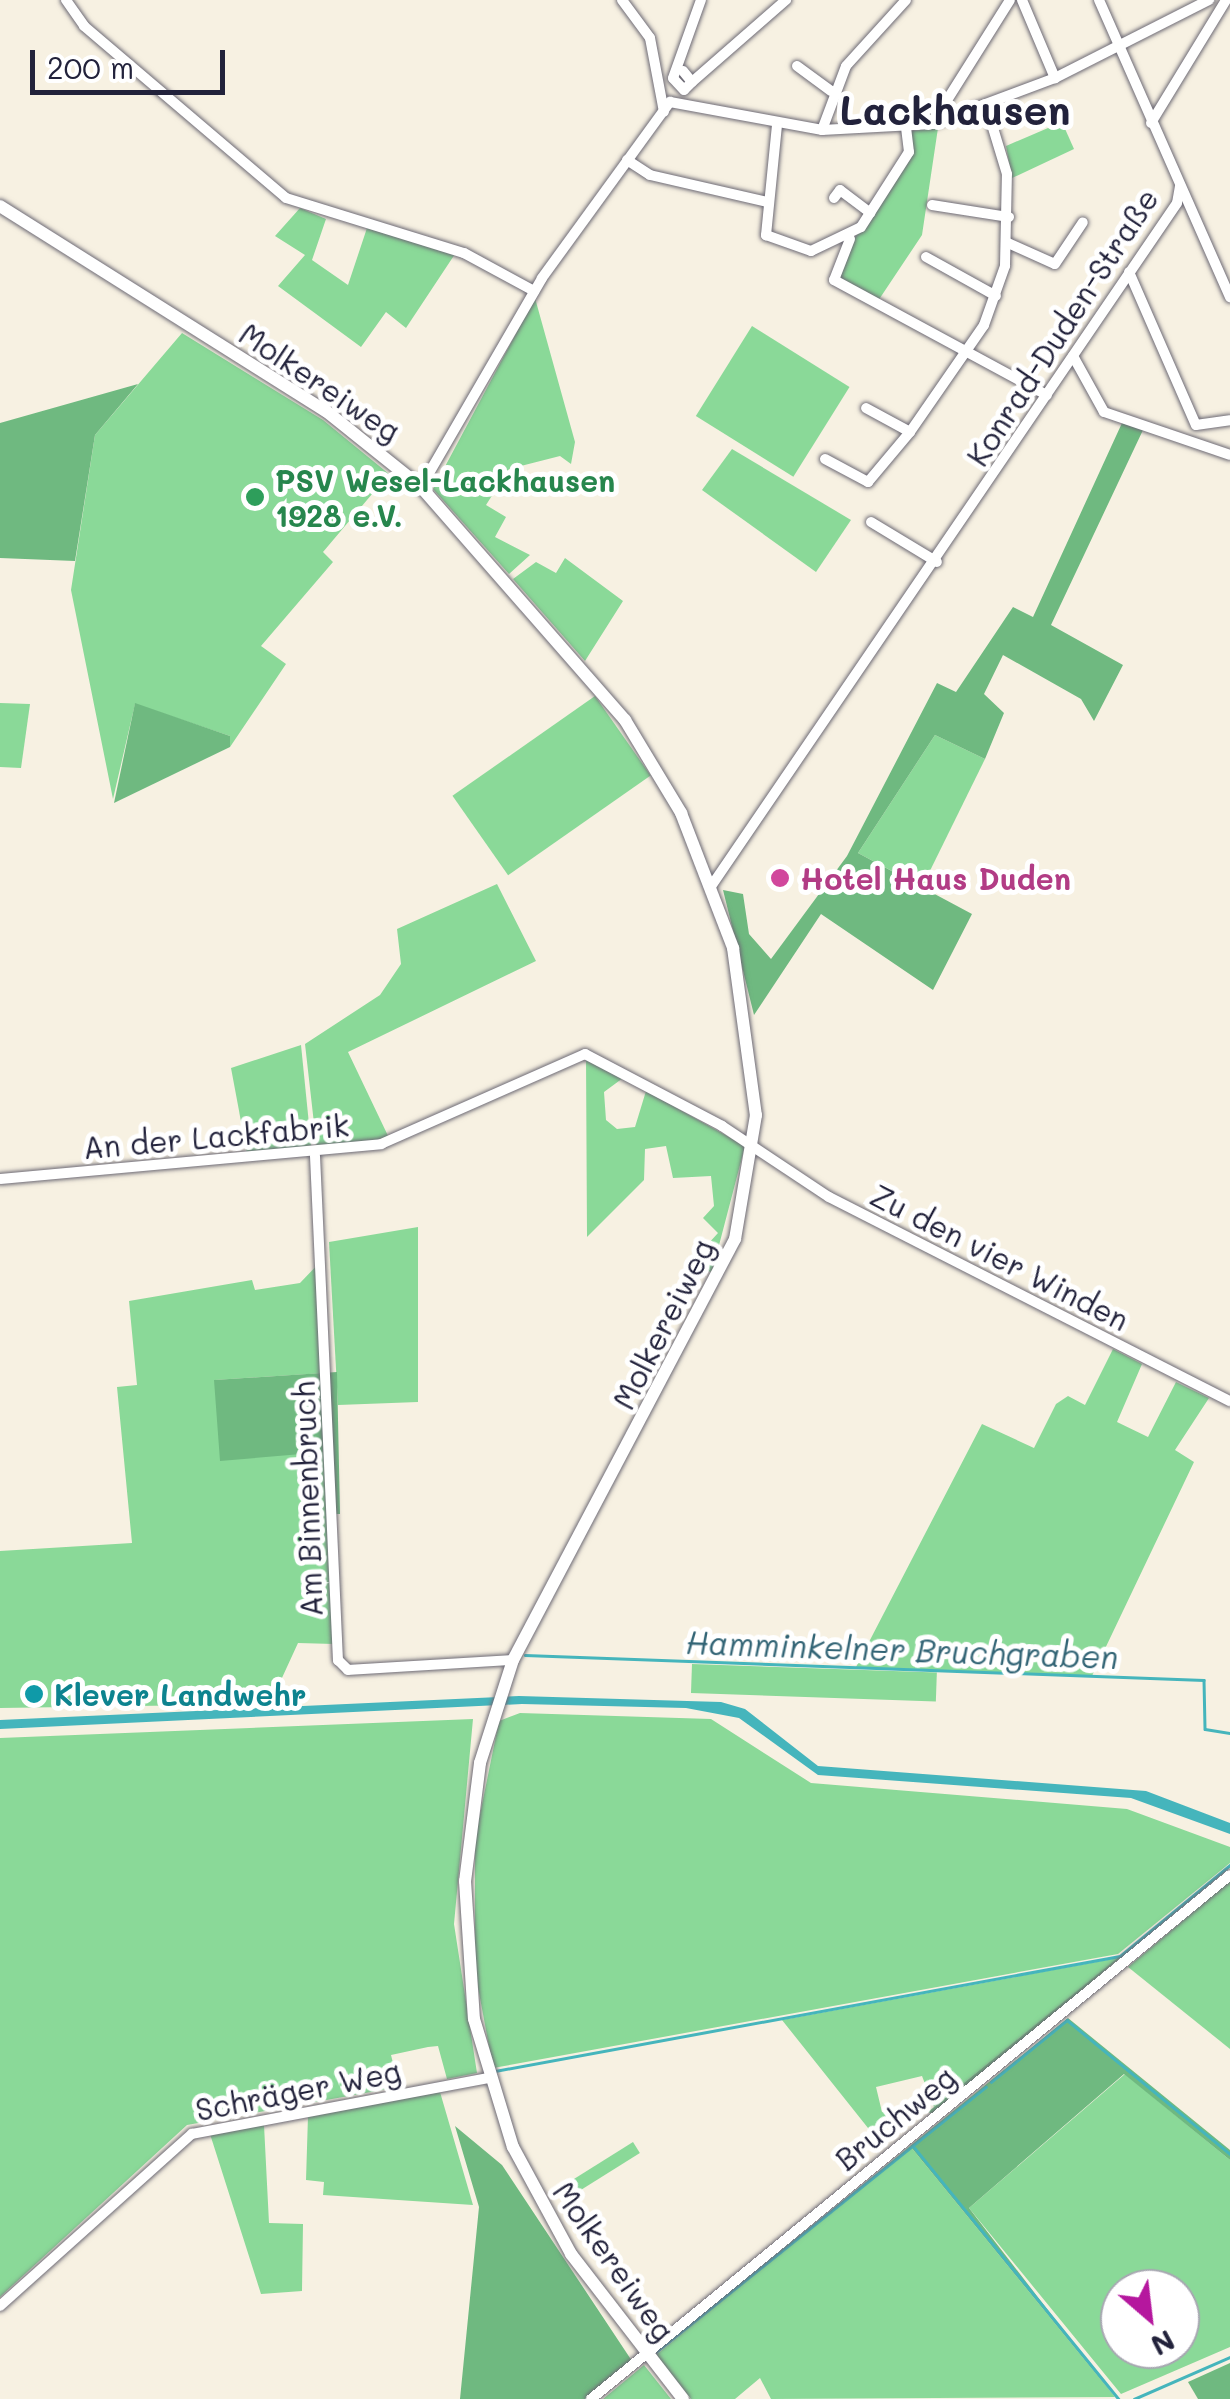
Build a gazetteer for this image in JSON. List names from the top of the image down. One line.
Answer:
{"streets":{"main road":["Molkereiweg"],"street":["Konrad-Duden-Straße","An der Lackfabrik","Zu den vier Winden","Am Binnenbruch","Schräger Weg","Bruchweg"]},"crossings":[["Konrad-Duden-Straße","Molkereiweg"],["Molkereiweg","An der Lackfabrik"],["Molkereiweg","Zu den vier Winden"],["Molkereiweg","Am Binnenbruch"],["Molkereiweg","Schräger Weg"],["Molkereiweg","Bruchweg"],["An der Lackfabrik","Zu den vier Winden"],["An der Lackfabrik","Am Binnenbruch"]],"districts":["Lackhausen"],"water":["Hamminkelner Bruchgraben"],"places":["PSV Wesel-Lackhausen 1928 e.V.","Hotel Haus Duden","Klever Landwehr"],"scale_bar":"200 m","north":"bottom right"}
